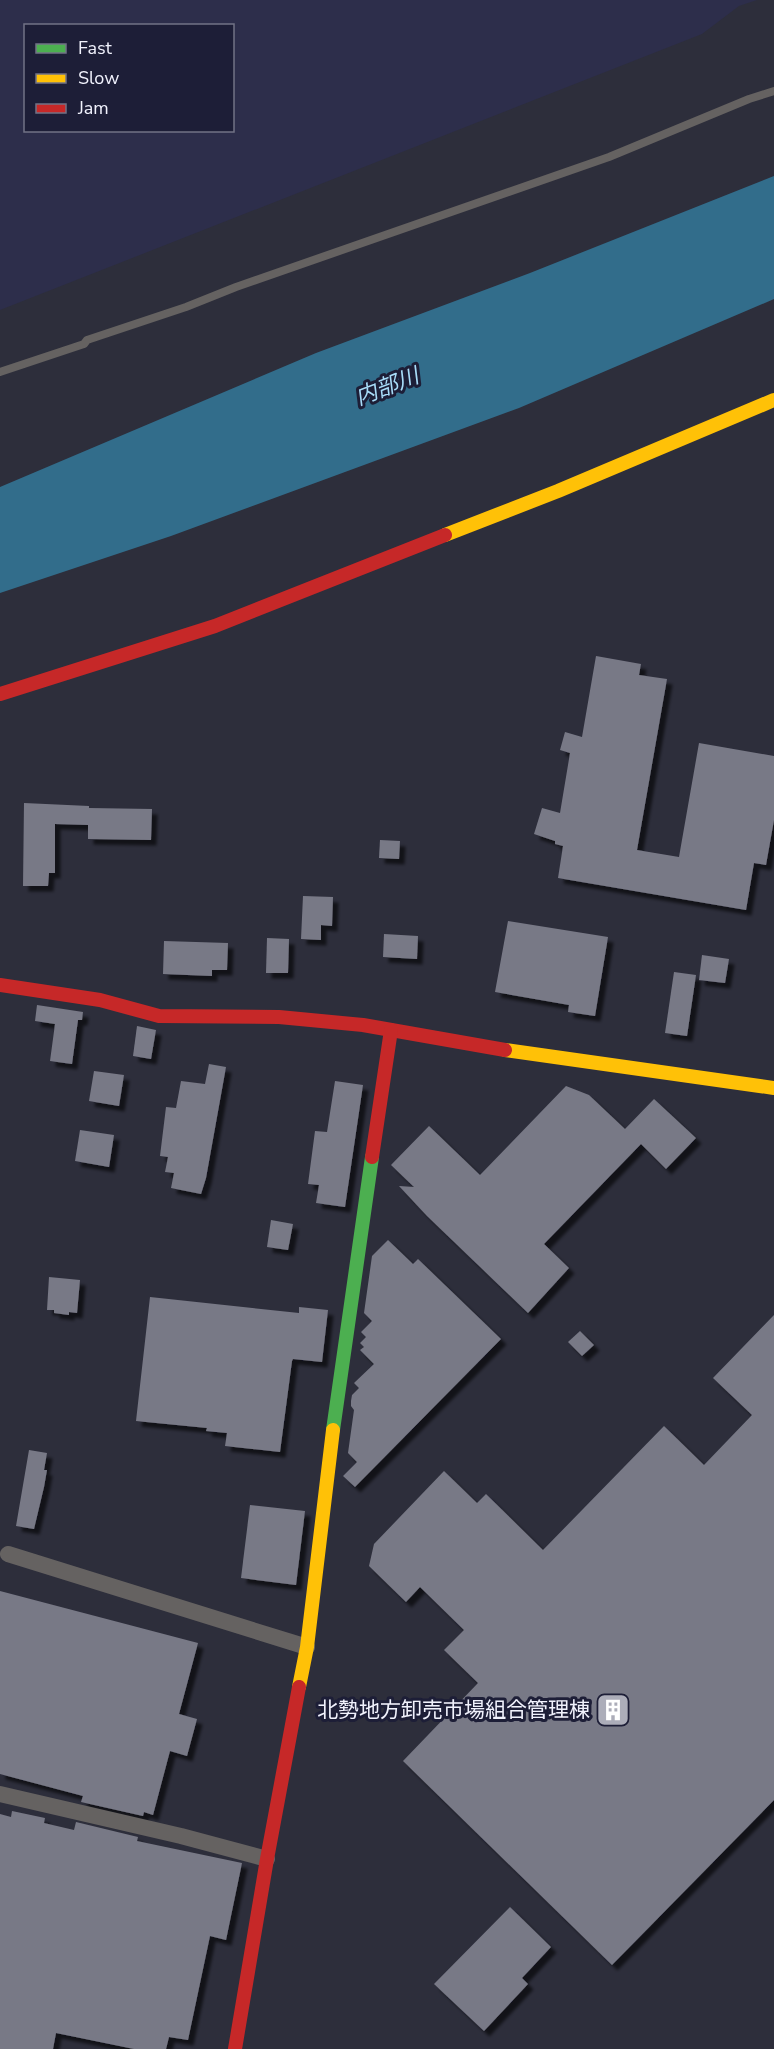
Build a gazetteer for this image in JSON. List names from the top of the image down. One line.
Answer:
{"water":["内部川"],"places":{"building":["北勢地方卸売市場組合管理棟"]},"legend":["Fast","Slow","Jam"]}
